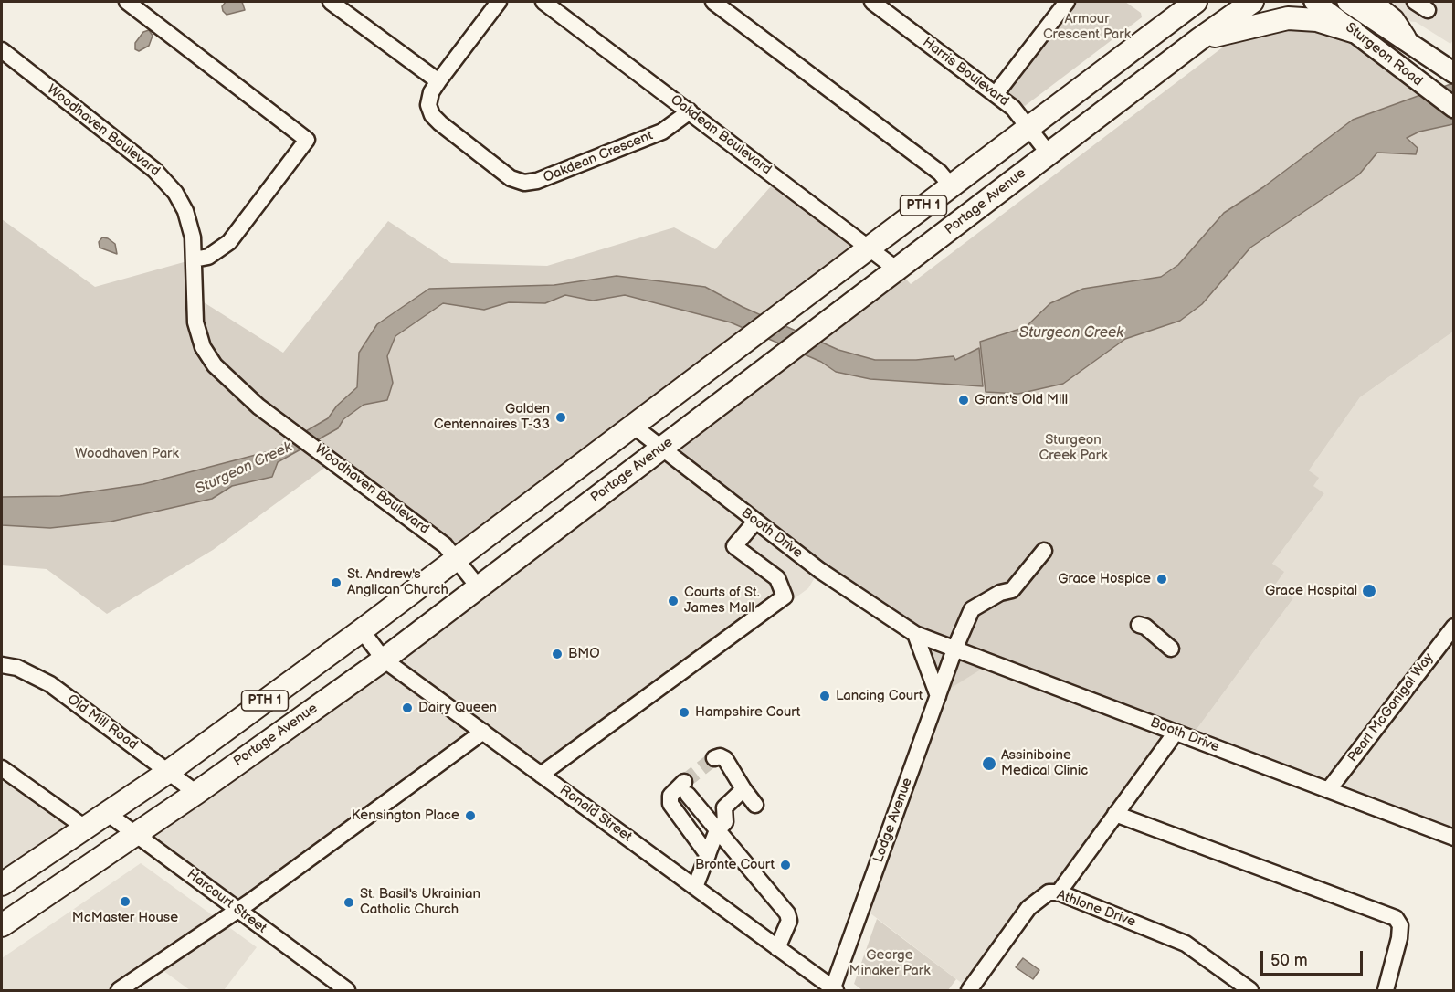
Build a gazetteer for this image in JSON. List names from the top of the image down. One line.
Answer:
{"streets":{"highway":["Portage Avenue","PTH 1"],"main road":["Sturgeon Road"],"street":["Harris Boulevard","Woodhaven Boulevard","Oakdean Boulevard","Oakdean Crescent","Booth Drive","Pearl McGonigal Way","Old Mill Road","Ronald Street","Lodge Avenue","Harcourt Street","Athlone Drive"]},"crossings":[["Harris Boulevard","Portage Avenue"],["Harris Boulevard","PTH 1"],["Woodhaven Boulevard","Portage Avenue"],["Woodhaven Boulevard","PTH 1"],["Oakdean Boulevard","Oakdean Crescent"],["Oakdean Boulevard","Portage Avenue"],["Oakdean Boulevard","PTH 1"],["Portage Avenue","Booth Drive"],["Portage Avenue","Old Mill Road"],["Portage Avenue","Ronald Street"],["Portage Avenue","Harcourt Street"],["PTH 1","Booth Drive"],["PTH 1","Old Mill Road"],["PTH 1","Ronald Street"],["PTH 1","Harcourt Street"],["Booth Drive","Pearl McGonigal Way"],["Booth Drive","Lodge Avenue"],["Ronald Street","Lodge Avenue"]],"water":["Sturgeon Creek"],"parks":["Armour Crescent Park","Sturgeon Creek Park","Woodhaven Park","George Minaker Park"],"places":["Grant's Old Mill","Golden Centennaires T-33","Grace Hospice","St. Andrew's Anglican Church","Grace Hospital","Courts of St. James Mall","BMO","Lancing Court","Dairy Queen","Hampshire Court","Assiniboine Medical Clinic","Kensington Place","Bronte Court","McMaster House","St. Basil's Ukrainian Catholic Church"],"scale_bar":"50 m"}
